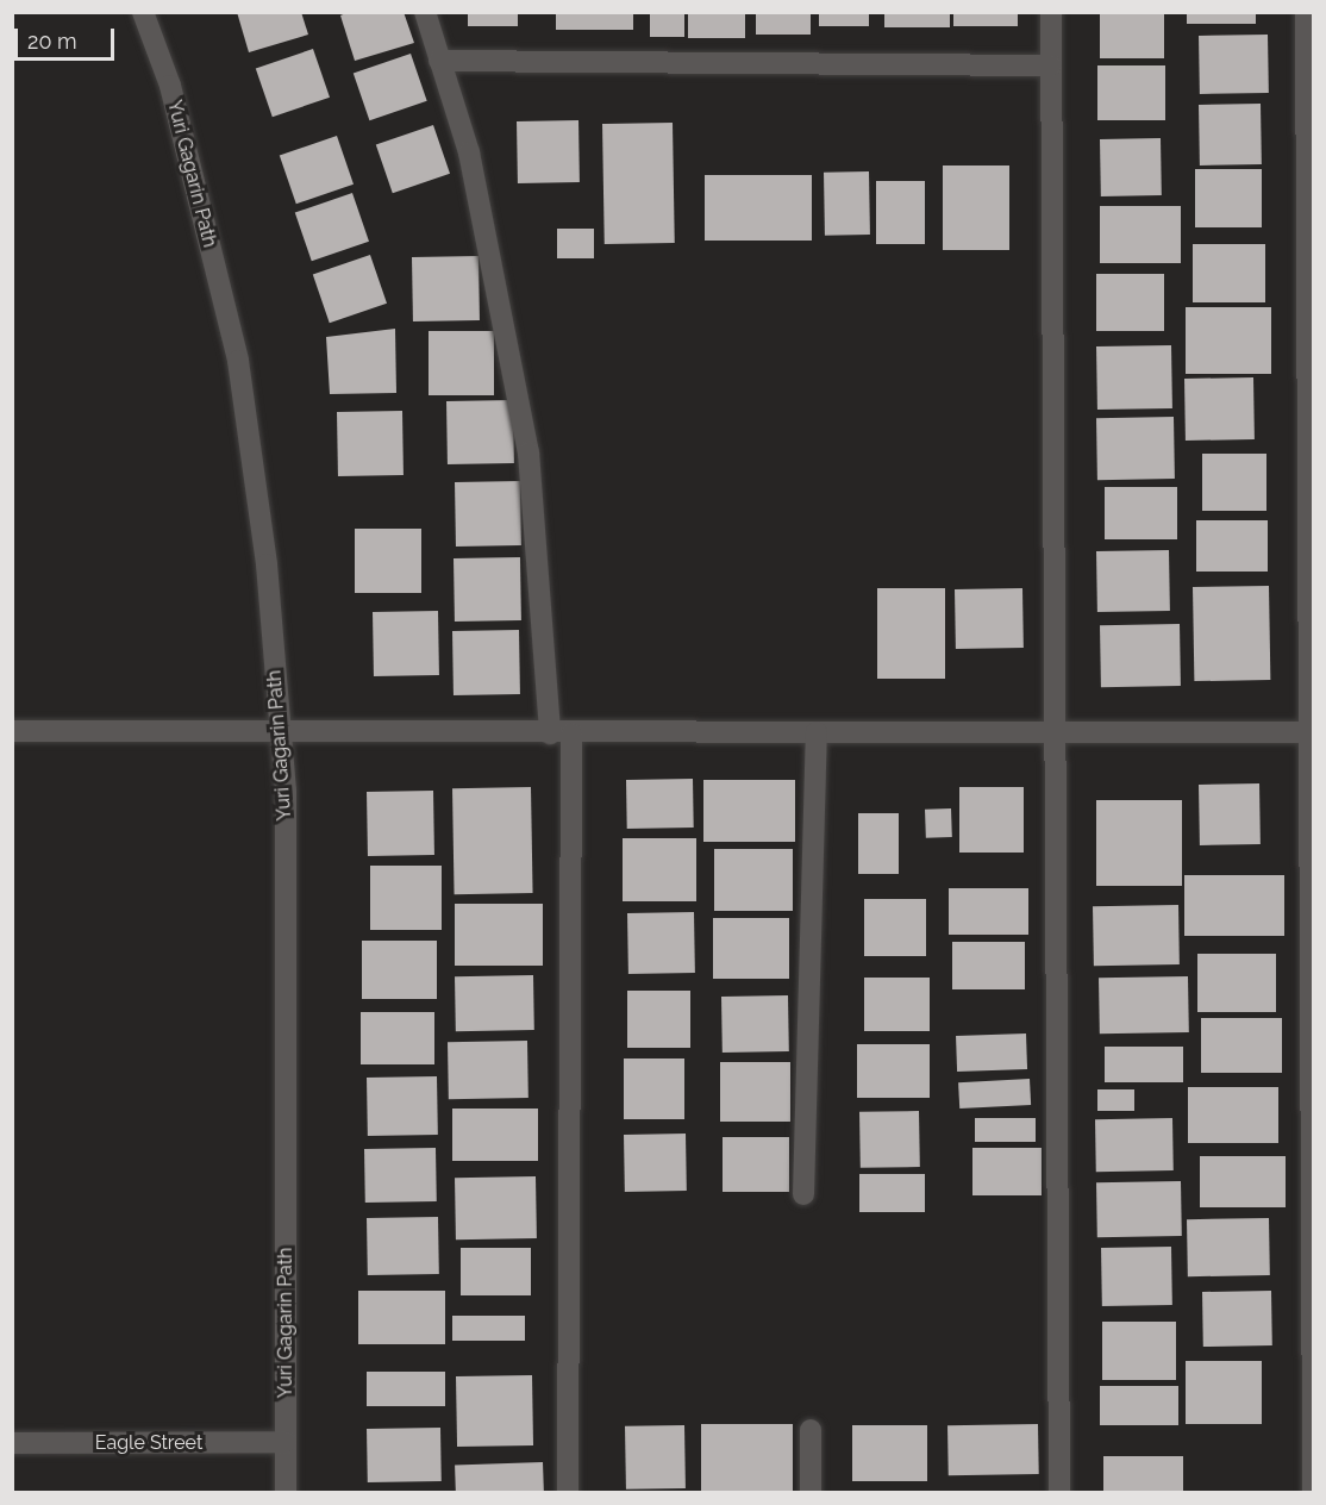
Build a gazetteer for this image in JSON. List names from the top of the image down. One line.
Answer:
{"streets":{"street":["Yuri Gagarin Path","Eagle Street"]},"crossings":[["Yuri Gagarin Path","Eagle Street"]],"scale_bar":"20 m"}
